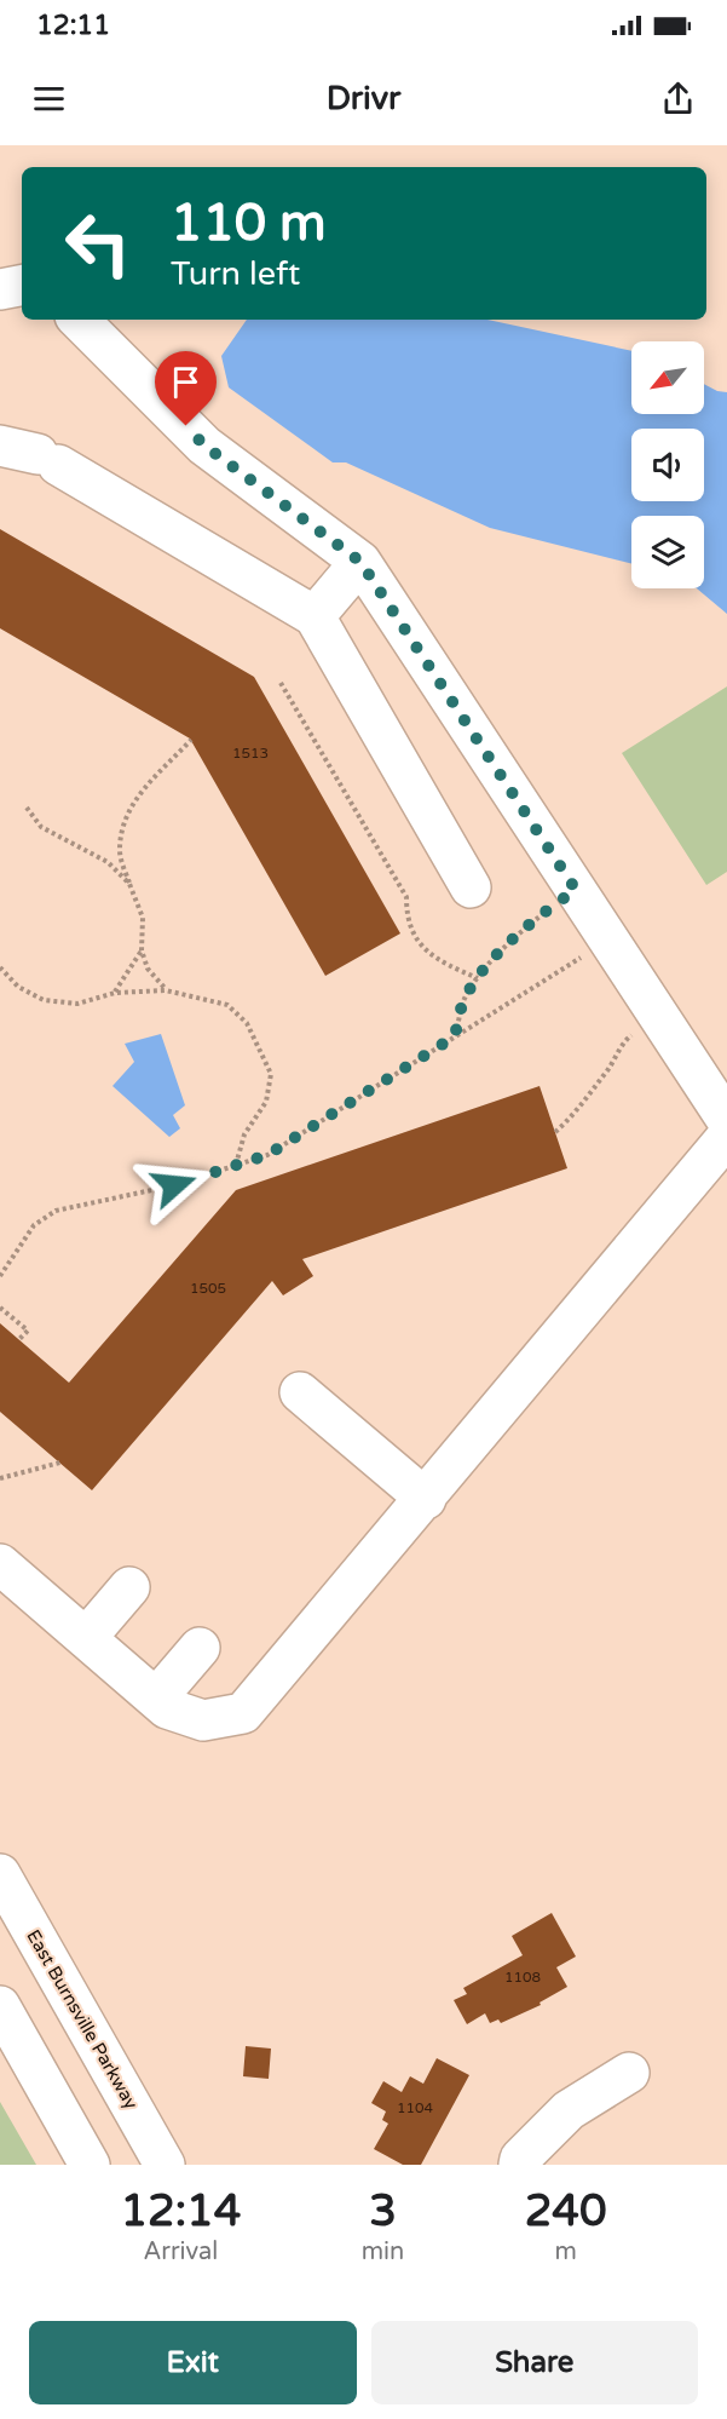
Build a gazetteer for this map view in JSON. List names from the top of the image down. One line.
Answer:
{"streets":{"street":["East Burnsville Parkway"]},"house_numbers":["1513","1505","1108","1104"],"north":"bottom left","page":{"status":"12:11","header":"Drivr","turn":["110 m","Turn left"],"eta":["12:14","Arrival","3","min","240","m"],"buttons":["Exit","Share"]}}
